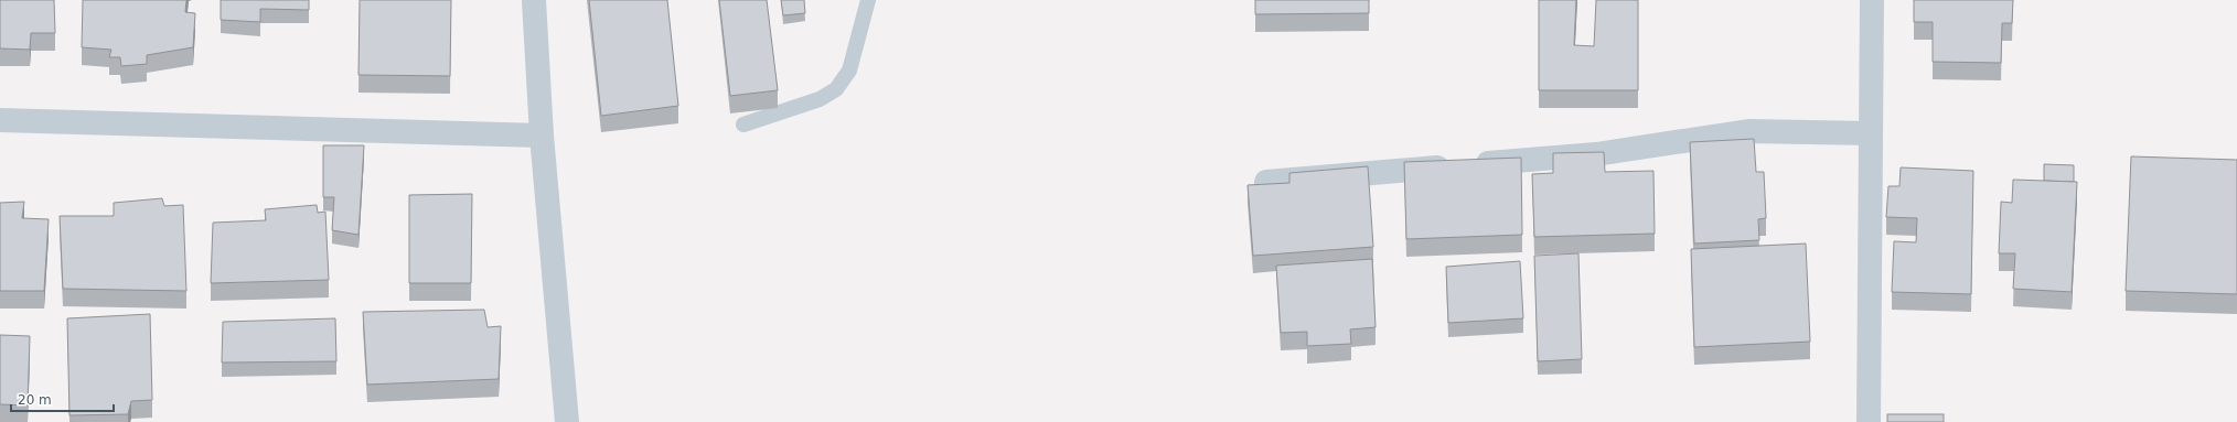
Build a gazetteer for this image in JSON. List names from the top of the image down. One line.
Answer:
{"scale_bar":"20 m"}
